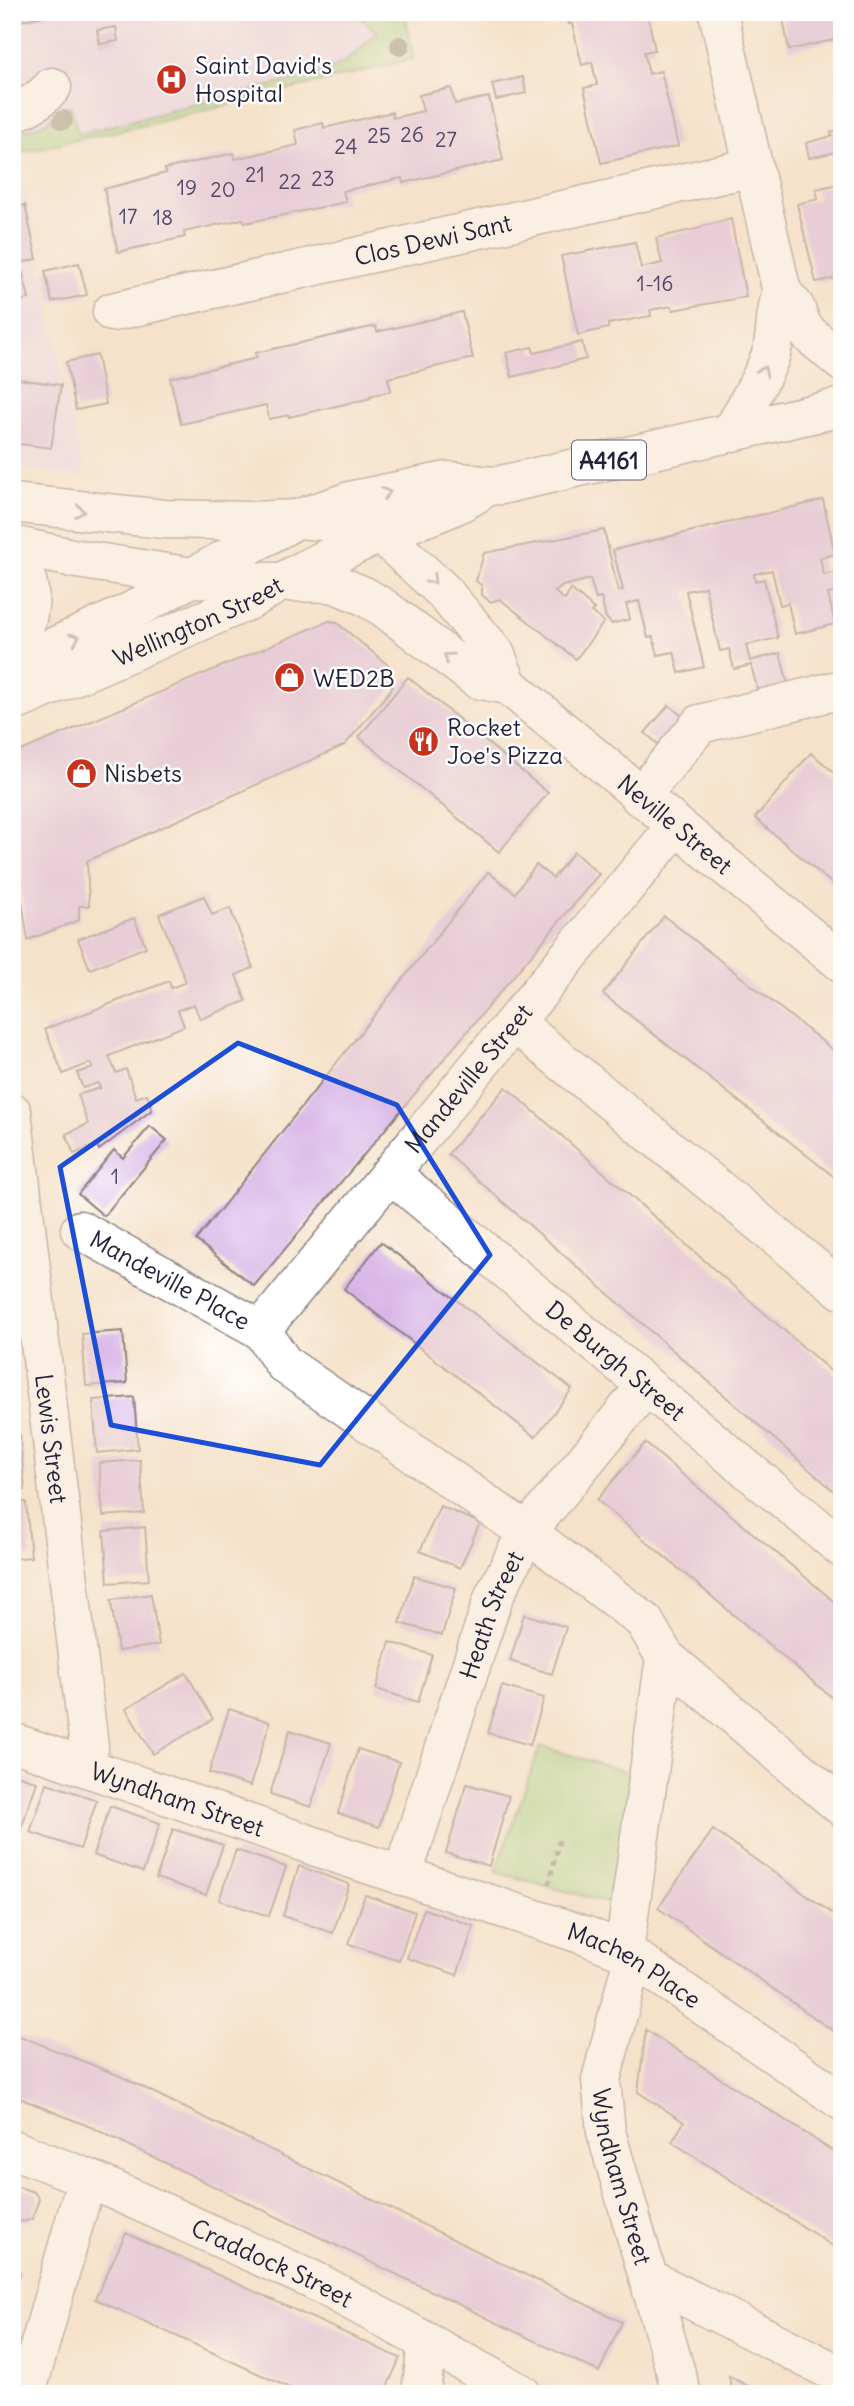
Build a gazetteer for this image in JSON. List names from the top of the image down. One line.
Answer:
{"streets":{"street":["Clos Dewi Sant","A4161","Wellington Street","Neville Street","Mandeville Street","Mandeville Place","De Burgh Street","Lewis Street","Heath Street","Wyndham Street","Machen Place","Craddock Street"]},"crossings":[["A4161","Wellington Street"],["A4161","Neville Street"],["Wellington Street","Neville Street"],["Neville Street","Mandeville Street"],["Mandeville Street","Mandeville Place"],["Mandeville Street","De Burgh Street"],["De Burgh Street","Heath Street"],["Lewis Street","Wyndham Street"],["Heath Street","Wyndham Street"],["Heath Street","Machen Place"],["Wyndham Street","Machen Place"]],"places":{"hospital":["Saint David's Hospital"],"shop":["WED2B","Nisbets"],"restaurant":["Rocket Joe's Pizza"]},"house_numbers":["26","25","27","24","21","23","22","19","20","17","18","1-16","1"]}
